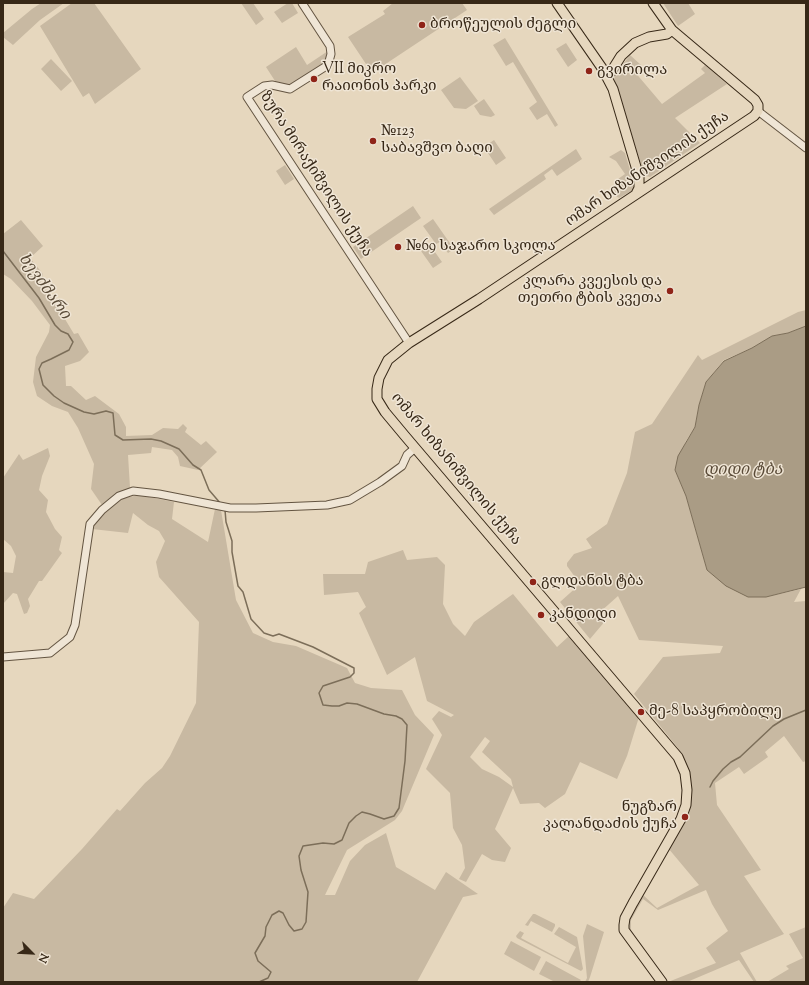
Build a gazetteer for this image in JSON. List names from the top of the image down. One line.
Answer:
{"streets":{"main road":["ომარ ხიზანიშვილის ქუჩა"],"street":["ზურა მირაქიშვილის ქუჩა"]},"crossings":[["ომარ ხიზანიშვილის ქუჩა","ზურა მირაქიშვილის ქუჩა"]],"water":["ხევძმარი","დიდი ტბა"],"places":["ბროწეულის ძეგლი","გვირილა","VII მიკრო რაიონის პარკი","№123 საბავშვო ბაღი","№69 საჯარო სკოლა","კლარა კვეესის და თეთრი ტბის კვეთა","გლდანის ტბა","კანდიდი","მე-8 საპყრობილე","ნუგზარ კალანდაძის ქუჩა"],"north":"bottom right"}
